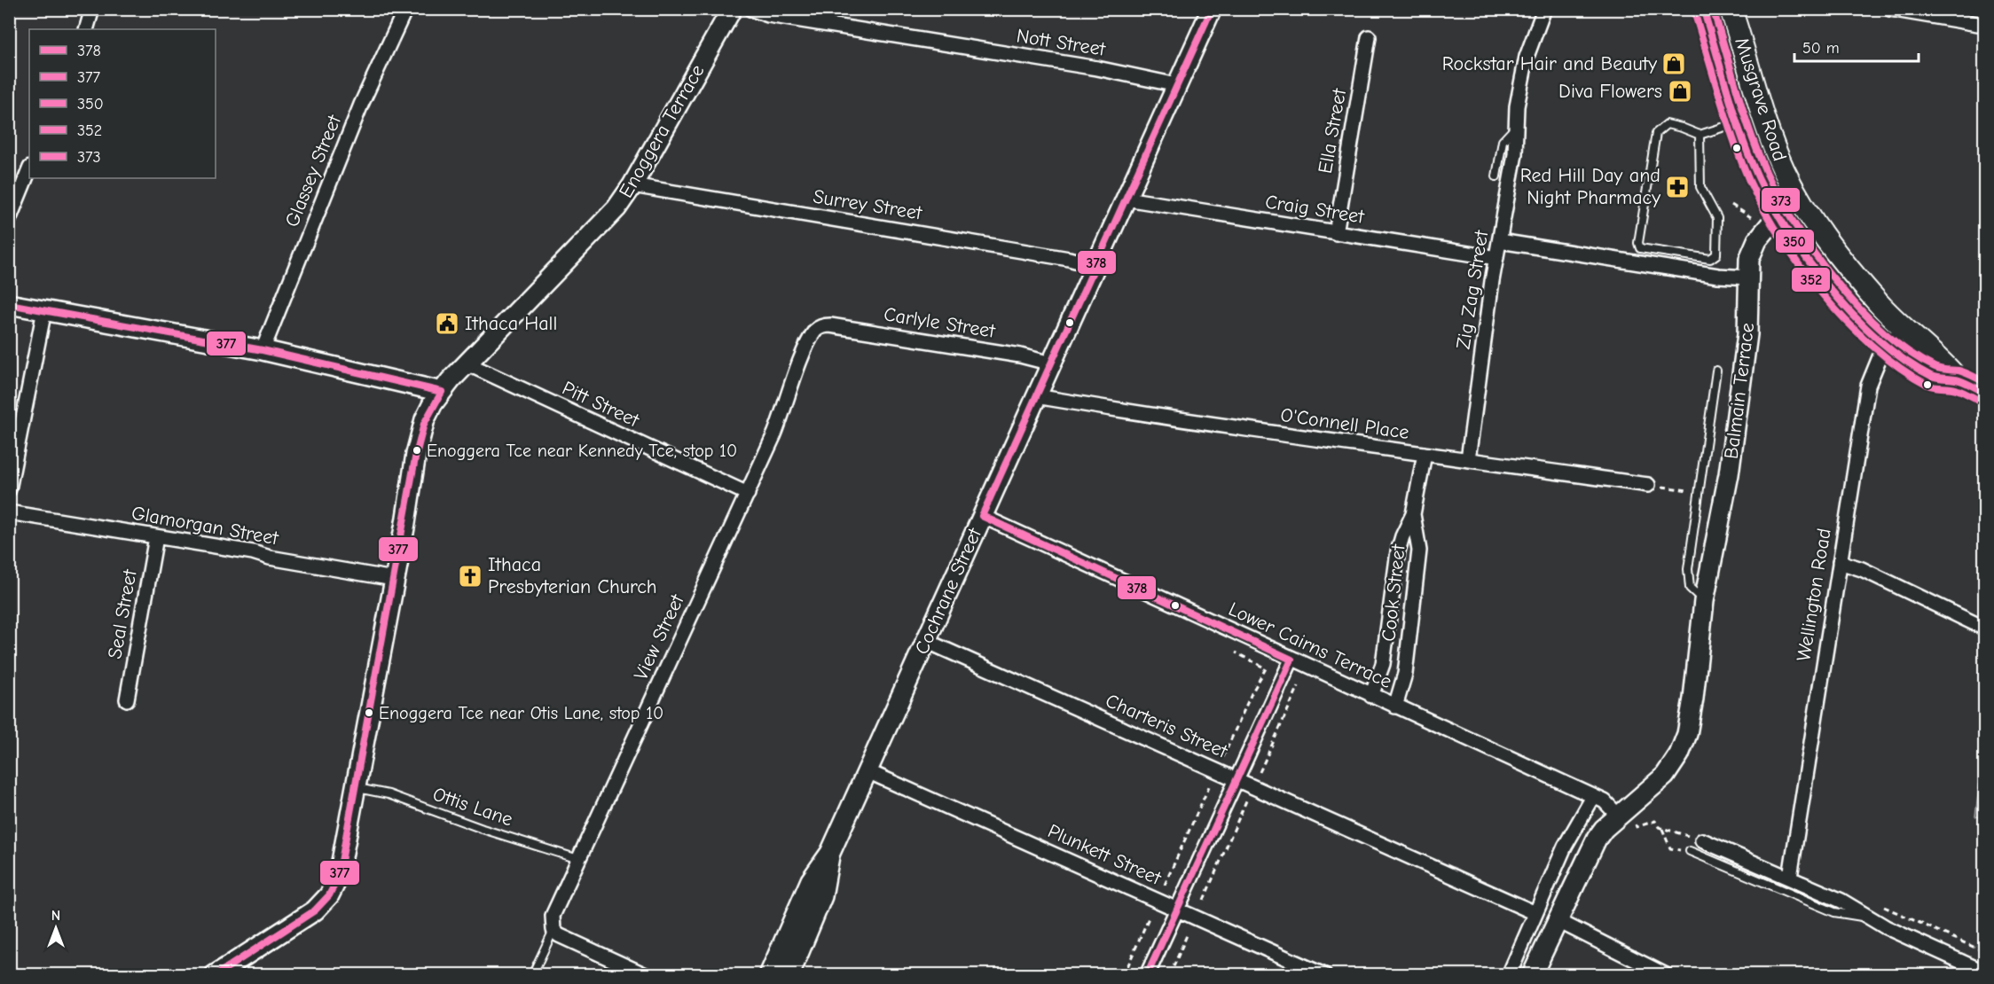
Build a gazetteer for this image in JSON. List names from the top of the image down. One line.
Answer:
{"streets":{"main road":["Musgrave Road"],"street":["Nott Street","Enoggera Terrace","Ella Street","Glassey Street","Surrey Street","Craig Street","Zig Zag Street","Carlyle Street","Balmain Terrace","Pitt Street","O'Connell Place","Glamorgan Street","Cochrane Street","Cook Street","Wellington Road","Seal Street","View Street","Lower Cairns Terrace","Charteris Street","Plunkett Street"],"lane":["Ottis Lane"]},"crossings":[["Nott Street","Cochrane Street"],["Musgrave Road","Balmain Terrace"],["Musgrave Road","Wellington Road"],["Enoggera Terrace","Surrey Street"],["Enoggera Terrace","Pitt Street"],["Enoggera Terrace","Glamorgan Street"],["Enoggera Terrace","Ottis Lane"],["Ella Street","Craig Street"],["Surrey Street","Cochrane Street"],["Craig Street","Zig Zag Street"],["Craig Street","Cochrane Street"],["Zig Zag Street","O'Connell Place"],["Carlyle Street","Cochrane Street"],["Carlyle Street","View Street"],["Balmain Terrace","Lower Cairns Terrace"],["Pitt Street","View Street"],["O'Connell Place","Cochrane Street"],["O'Connell Place","Cook Street"],["Glamorgan Street","Seal Street"],["Cochrane Street","Lower Cairns Terrace"],["Cochrane Street","Charteris Street"],["Cochrane Street","Plunkett Street"],["Cook Street","Lower Cairns Terrace"],["View Street","Ottis Lane"]],"places":{"shop":["Rockstar Hair and Beauty","Diva Flowers"],"pharmacy":["Red Hill Day and Night Pharmacy"],"public building":["Ithaca Hall"],"other":["Enoggera Tce near Kennedy Tce, stop 10","Enoggera Tce near Otis Lane, stop 10"],"church":["Ithaca Presbyterian Church"]},"lines":["transit line 378","transit line 350","transit line 373","transit line 352","transit line 377"],"legend":["378","377","350","352","373"],"scale_bar":"50 m","north":"top"}
